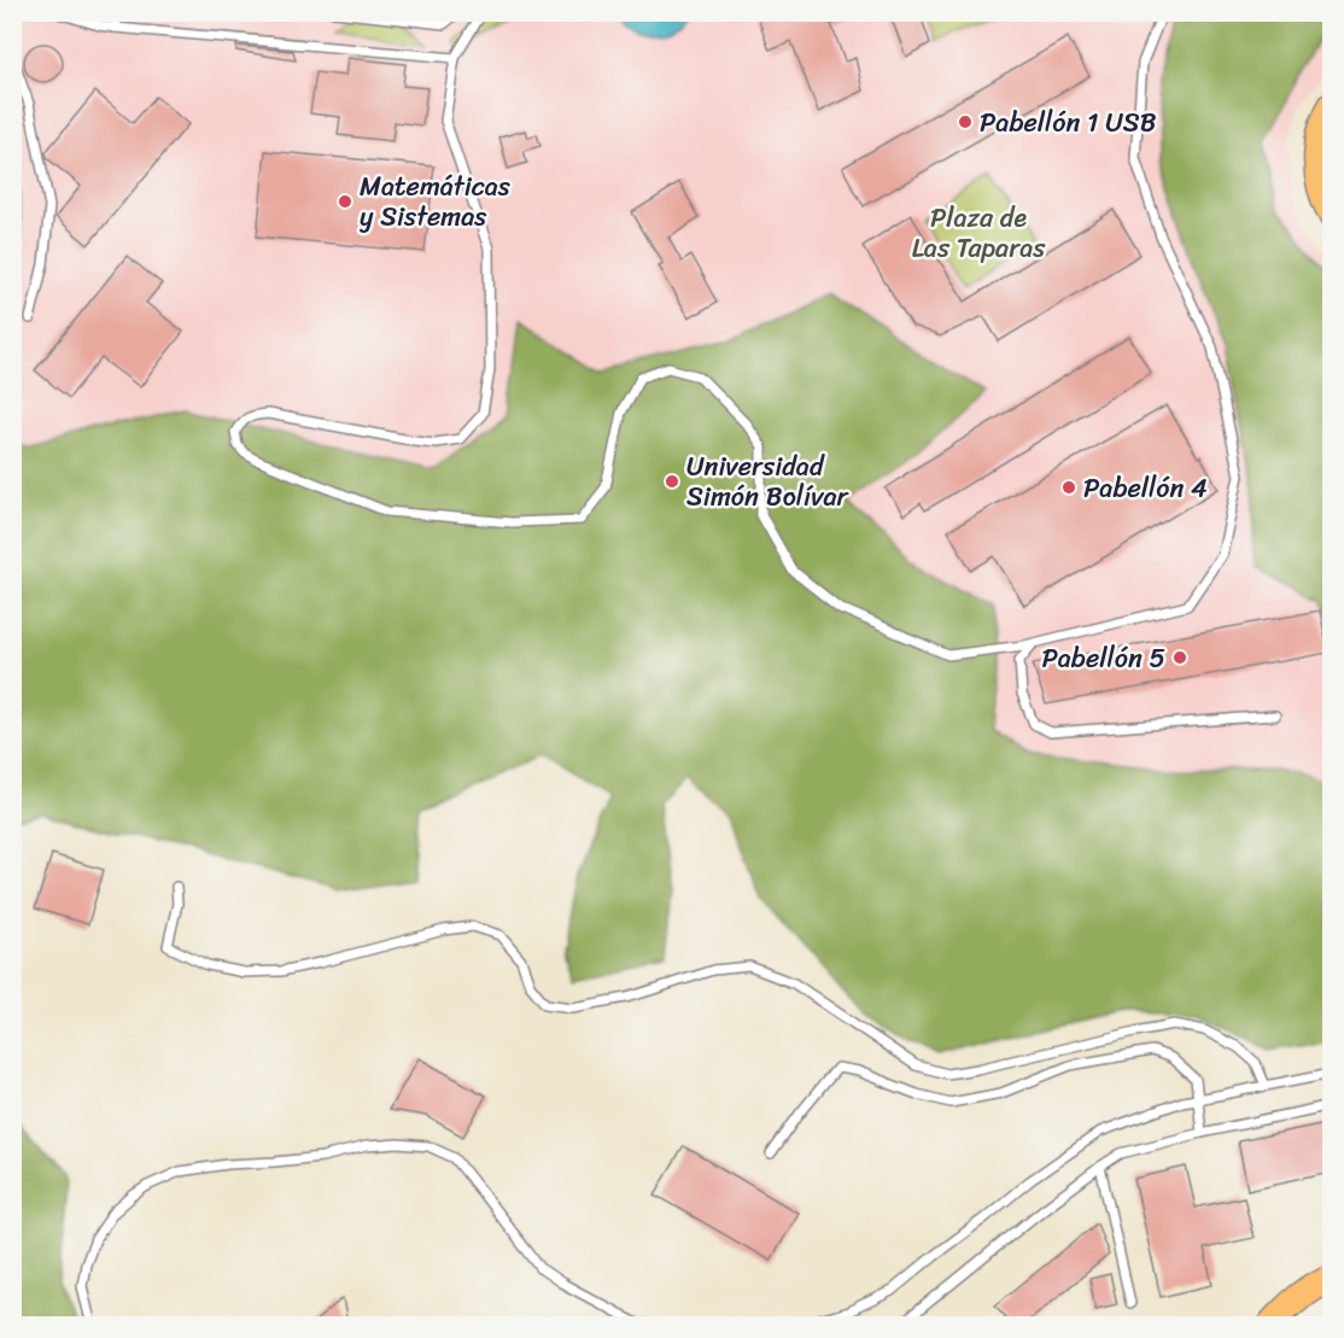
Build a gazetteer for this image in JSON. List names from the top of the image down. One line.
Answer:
{"parks":["Plaza de Las Taparas"],"places":["Pabellón 1 USB","Matemáticas y Sistemas","Universidad Simón Bolívar","Pabellón 4","Pabellón 5"]}
